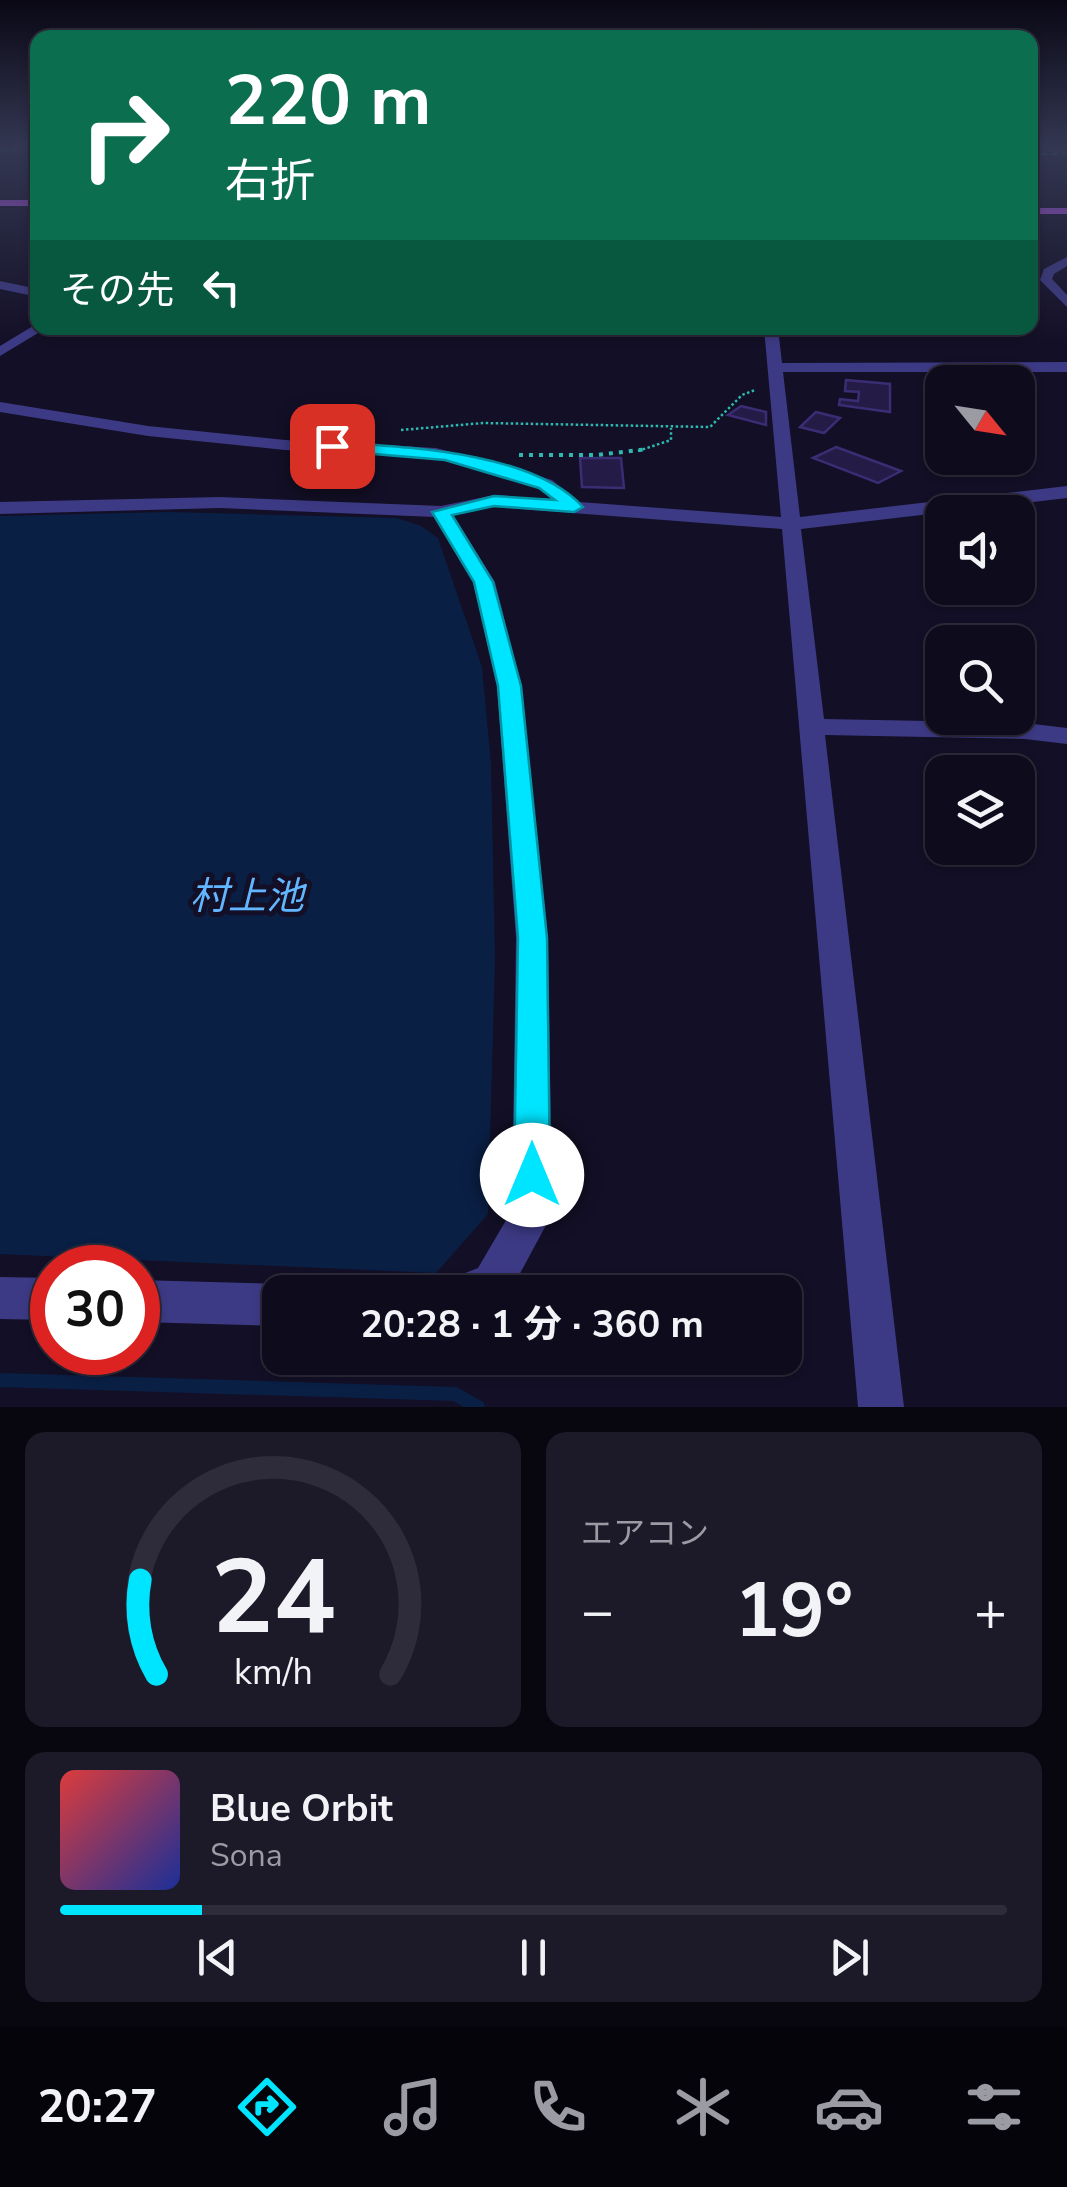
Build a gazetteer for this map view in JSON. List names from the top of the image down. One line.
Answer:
{"water":["村上池"],"north":"bottom right","page":{"turn":["220 m","右折"],"then":"その先","limit":"30","trip":"20:28 · 1 分 · 360 m","tile":"エアコン","heat":["−","19°","+"],"song":["Blue Orbit","Sona"],"tabs":"20:27","gauge":["24","km/h"]}}
